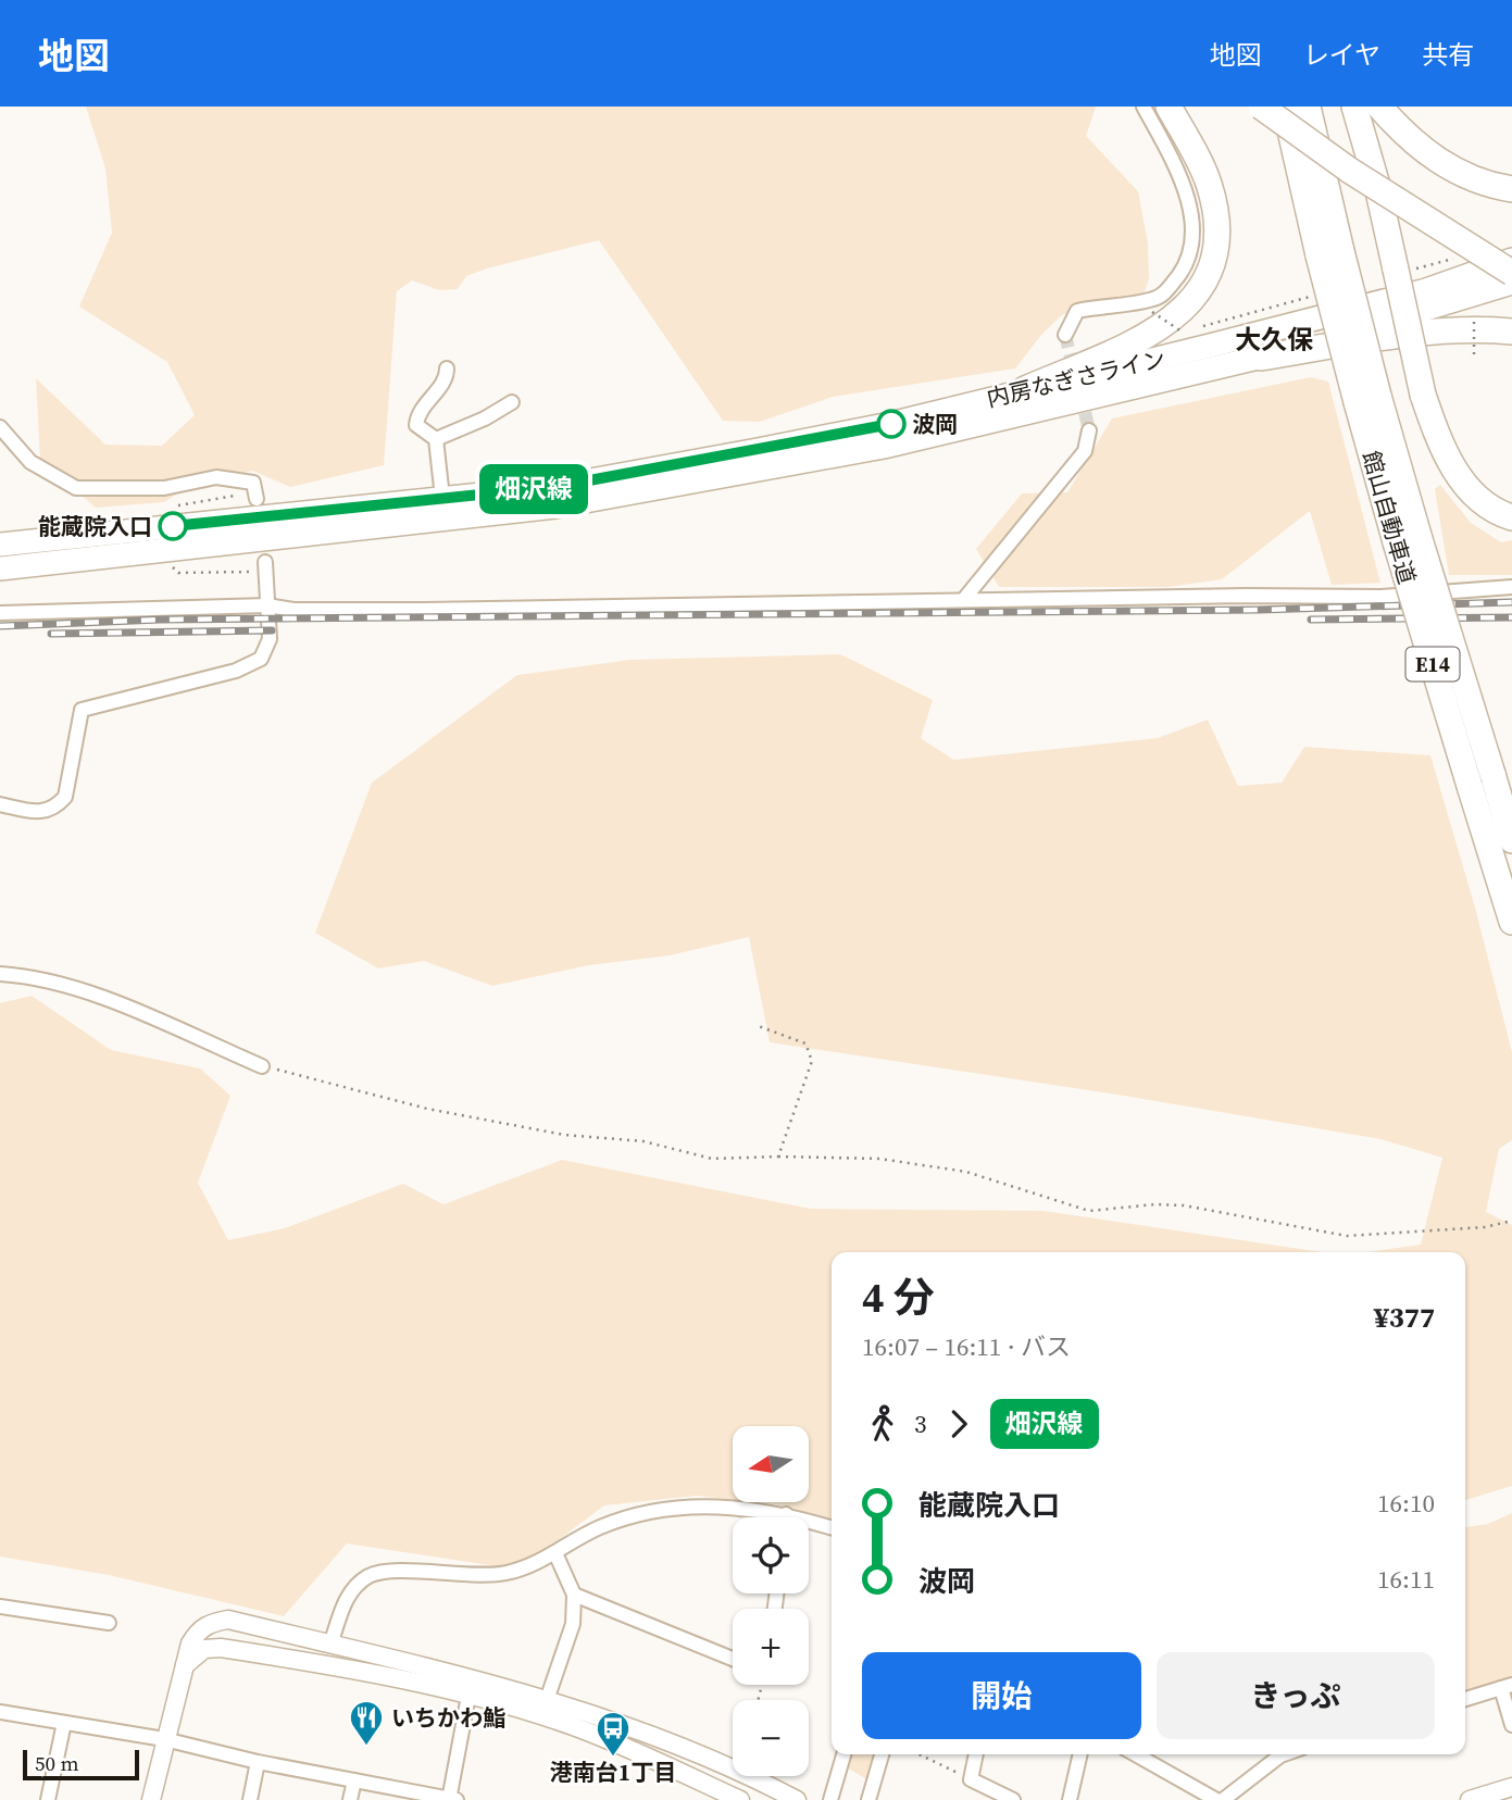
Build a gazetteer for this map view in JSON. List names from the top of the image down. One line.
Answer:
{"streets":{"highway":["内房なぎさライン","館山自動車道","E14"]},"districts":["大久保"],"places":{"other":["波岡","能蔵院入口"],"restaurant":["いちかわ鮨"],"bus stop":["港南台1丁目"]},"lines":["bus line 畑沢線"],"scale_bar":"50 m","north":"left","page":{"header":"地図","nav":["地図","レイヤ","共有"],"on_map":"畑沢線","heading":["4 分","16:07 – 16:11 · バス","¥377"],"legs":["3","畑沢線"],"map_buttons":["+","−"],"list":[{"name":"能蔵院入口","value":"16:10"},{"name":"波岡","value":"16:11"}],"buttons":["開始","きっぷ"],"scale":"50 m"}}
